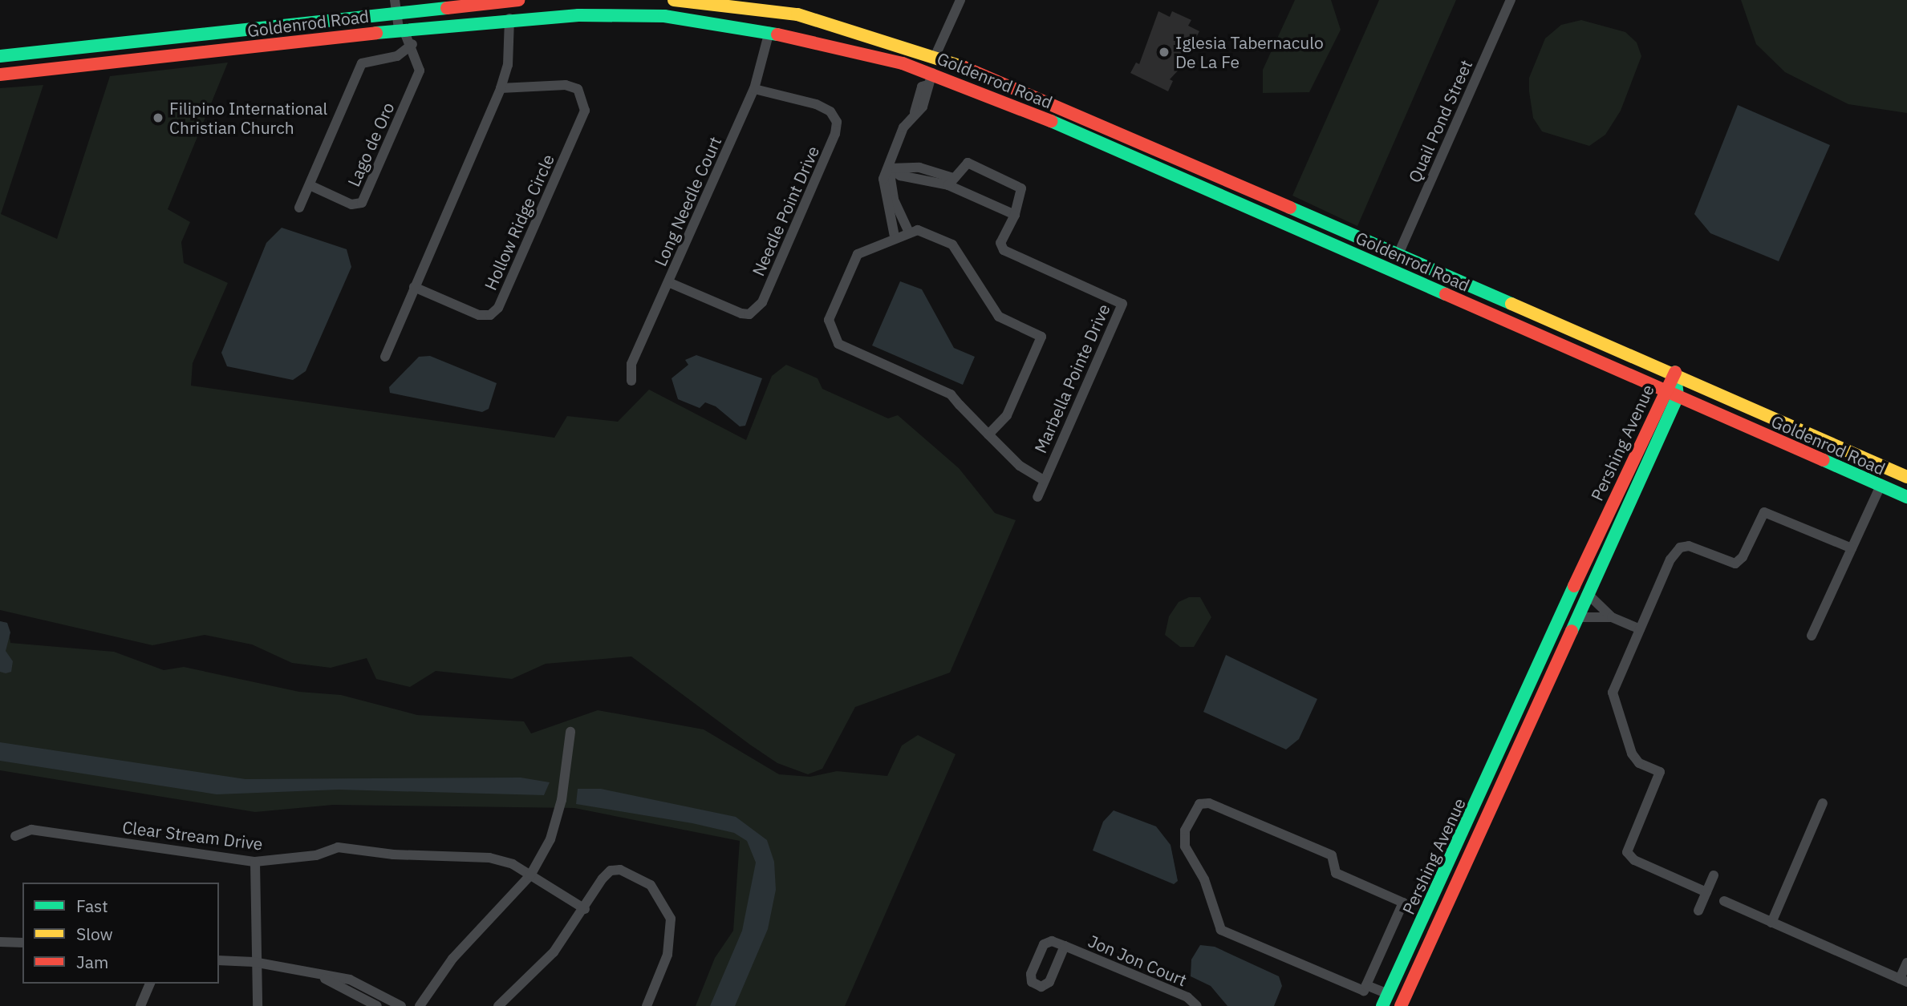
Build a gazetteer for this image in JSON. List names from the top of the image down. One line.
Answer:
{"streets":{"main road":["Goldenrod Road","Pershing Avenue"],"street":["Quail Pond Street","Lago de Oro","Long Needle Court","Needle Point Drive","Hollow Ridge Circle","Marbella Pointe Drive","Clear Stream Drive","Jon Jon Court"]},"crossings":[["Goldenrod Road","Quail Pond Street"],["Goldenrod Road","Lago de Oro"],["Goldenrod Road","Long Needle Court"],["Goldenrod Road","Pershing Avenue"],["Long Needle Court","Needle Point Drive"]],"places":["Iglesia Tabernaculo De La Fe","Filipino International Christian Church"],"legend":["Fast","Slow","Jam"]}
